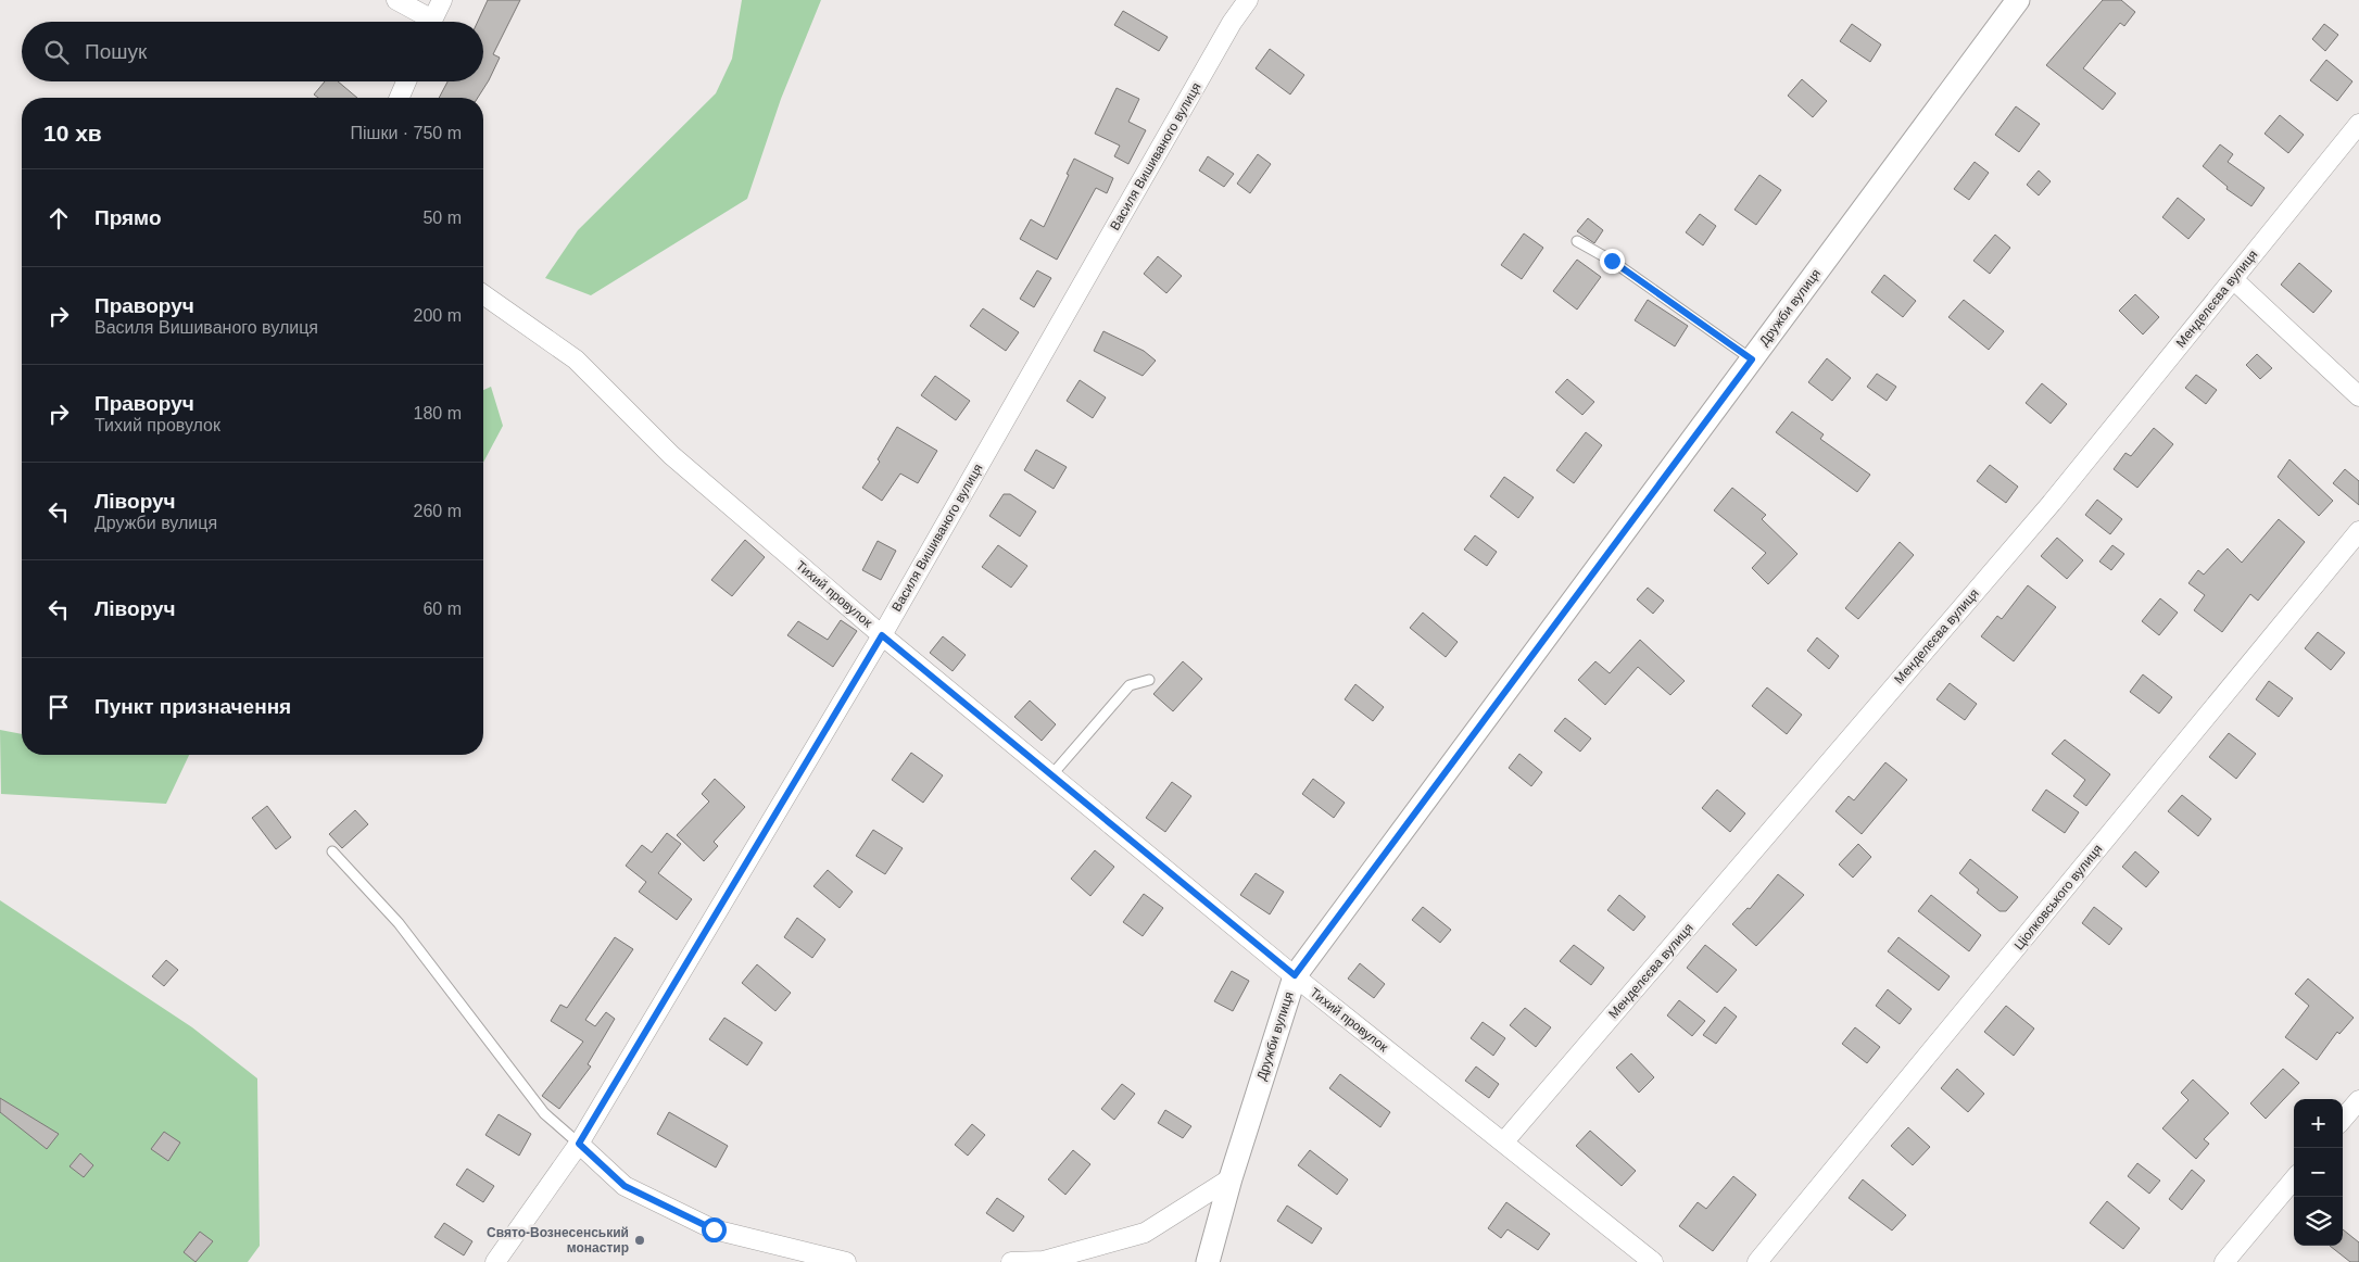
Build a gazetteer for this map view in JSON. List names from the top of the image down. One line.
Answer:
{"streets":{"street":["Василя Вишиваного вулиця","Менделєєва вулиця","Дружби вулиця","Тихий провулок","Ціолковського вулиця"]},"crossings":[["Василя Вишиваного вулиця","Тихий провулок"],["Менделєєва вулиця","Тихий провулок"],["Дружби вулиця","Тихий провулок"]],"places":["Cвято-Вознесенський монастир"],"page":{"search":"Пошук","heading":["10 хв","Пішки · 750 m"],"list":[["Прямо","50 m"],["Праворуч","Василя Вишиваного вулиця","200 m"],["Праворуч","Тихий провулок","180 m"],["Ліворуч","Дружби вулиця","260 m"],["Ліворуч","60 m"],"Пункт призначення"],"map_buttons":["+","−"]}}
